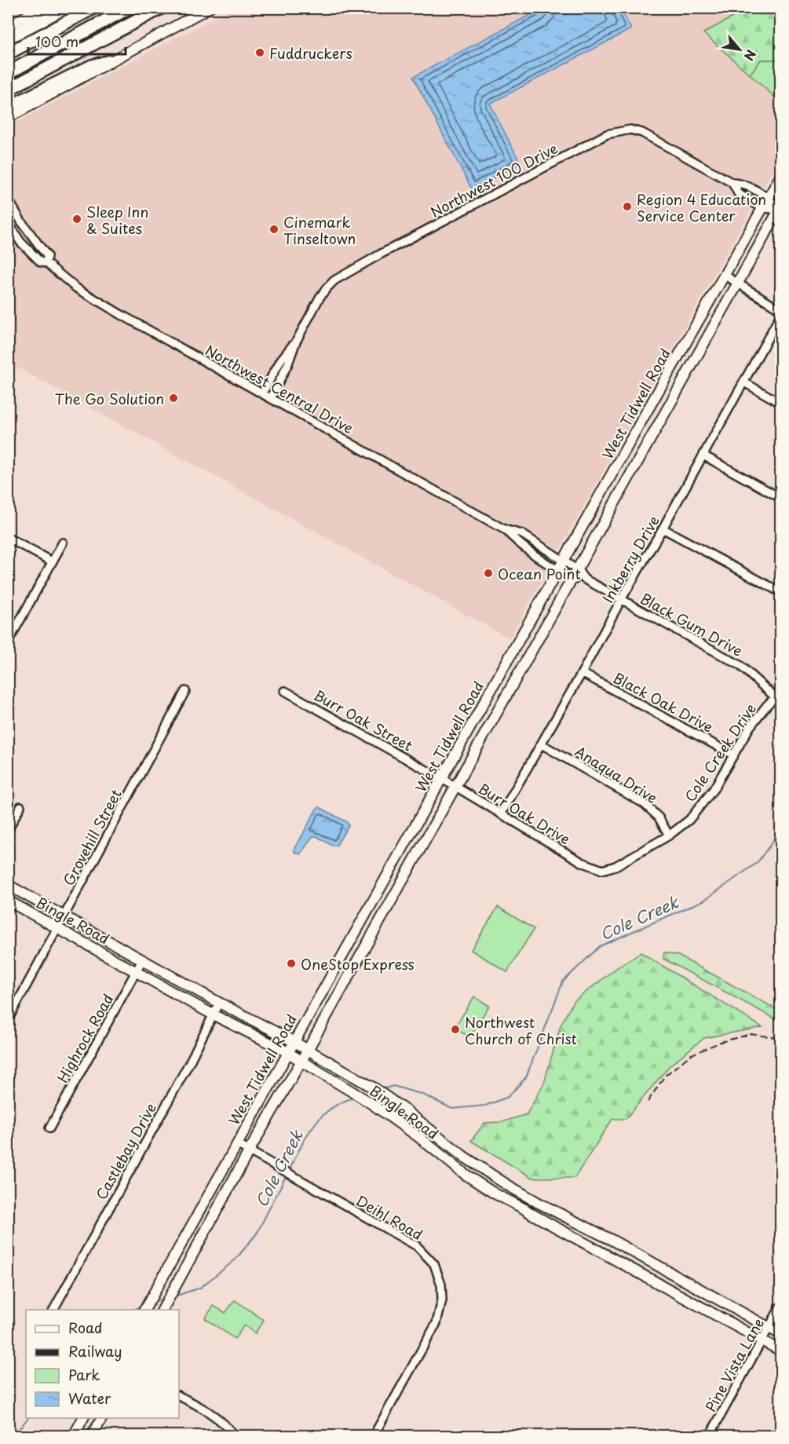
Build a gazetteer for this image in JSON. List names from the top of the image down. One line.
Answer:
{"streets":{"main road":["West Tidwell Road","Bingle Road"],"street":["Northwest 100 Drive","Northwest Central Drive","Inkberry Drive","Black Gum Drive","Black Oak Drive","Burr Oak Street","Cole Creek Drive","Anaqua Drive","Burr Oak Drive","Grovehill Street","Highrock Road","Castlebay Drive","Deihl Road","Pine Vista Lane"]},"crossings":[["Northwest 100 Drive","Northwest Central Drive"],["Northwest 100 Drive","West Tidwell Road"],["Northwest Central Drive","West Tidwell Road"],["Northwest Central Drive","Black Gum Drive"],["West Tidwell Road","Black Gum Drive"],["West Tidwell Road","Burr Oak Street"],["West Tidwell Road","Burr Oak Drive"],["West Tidwell Road","Bingle Road"],["West Tidwell Road","Deihl Road"],["Inkberry Drive","Black Gum Drive"],["Inkberry Drive","Black Oak Drive"],["Inkberry Drive","Anaqua Drive"],["Inkberry Drive","Burr Oak Drive"],["Black Gum Drive","Cole Creek Drive"],["Black Oak Drive","Cole Creek Drive"],["Burr Oak Street","Burr Oak Drive"],["Cole Creek Drive","Anaqua Drive"],["Cole Creek Drive","Burr Oak Drive"],["Grovehill Street","Bingle Road"],["Bingle Road","Highrock Road"],["Bingle Road","Castlebay Drive"],["Bingle Road","Pine Vista Lane"]],"water":["Cole Creek"],"places":["Fuddruckers","Region 4 Education Service Center","Sleep Inn & Suites","Cinemark Tinseltown","The Go Solution","Ocean Point","OneStop Express","Northwest Church of Christ"],"legend":["Road","Railway","Park","Water"],"scale_bar":"100 m","north":"bottom right"}
